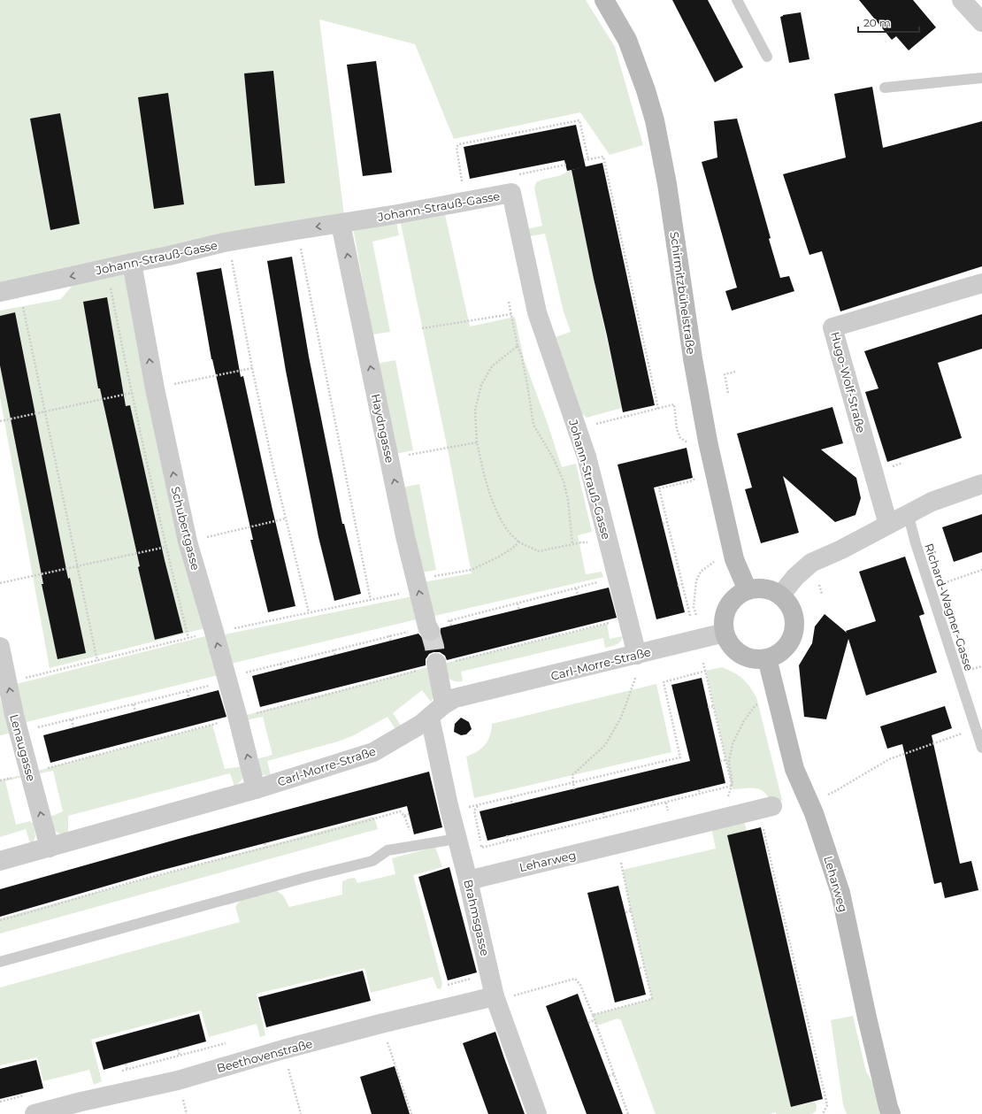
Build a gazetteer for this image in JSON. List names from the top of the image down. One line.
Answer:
{"streets":{"main road":["Schirmitzbühelstraße","Leharweg"],"street":["Johann-Strauß-Gasse","Hugo-Wolf-Straße","Haydngasse","Schubertgasse","Carl-Morre-Straße","Lenaugasse","Brahmsgasse","Beethovenstraße"],"lane":["Richard-Wagner-Gasse"]},"crossings":[["Johann-Strauß-Gasse","Haydngasse"],["Johann-Strauß-Gasse","Schubertgasse"],["Johann-Strauß-Gasse","Carl-Morre-Straße"],["Schirmitzbühelstraße","Carl-Morre-Straße"],["Schirmitzbühelstraße","Leharweg"],["Schubertgasse","Carl-Morre-Straße"],["Carl-Morre-Straße","Lenaugasse"],["Carl-Morre-Straße","Leharweg"],["Carl-Morre-Straße","Brahmsgasse"],["Leharweg","Brahmsgasse"],["Brahmsgasse","Beethovenstraße"]],"one_way":["Haydngasse","Schubertgasse","Lenaugasse"],"scale_bar":"20 m"}
